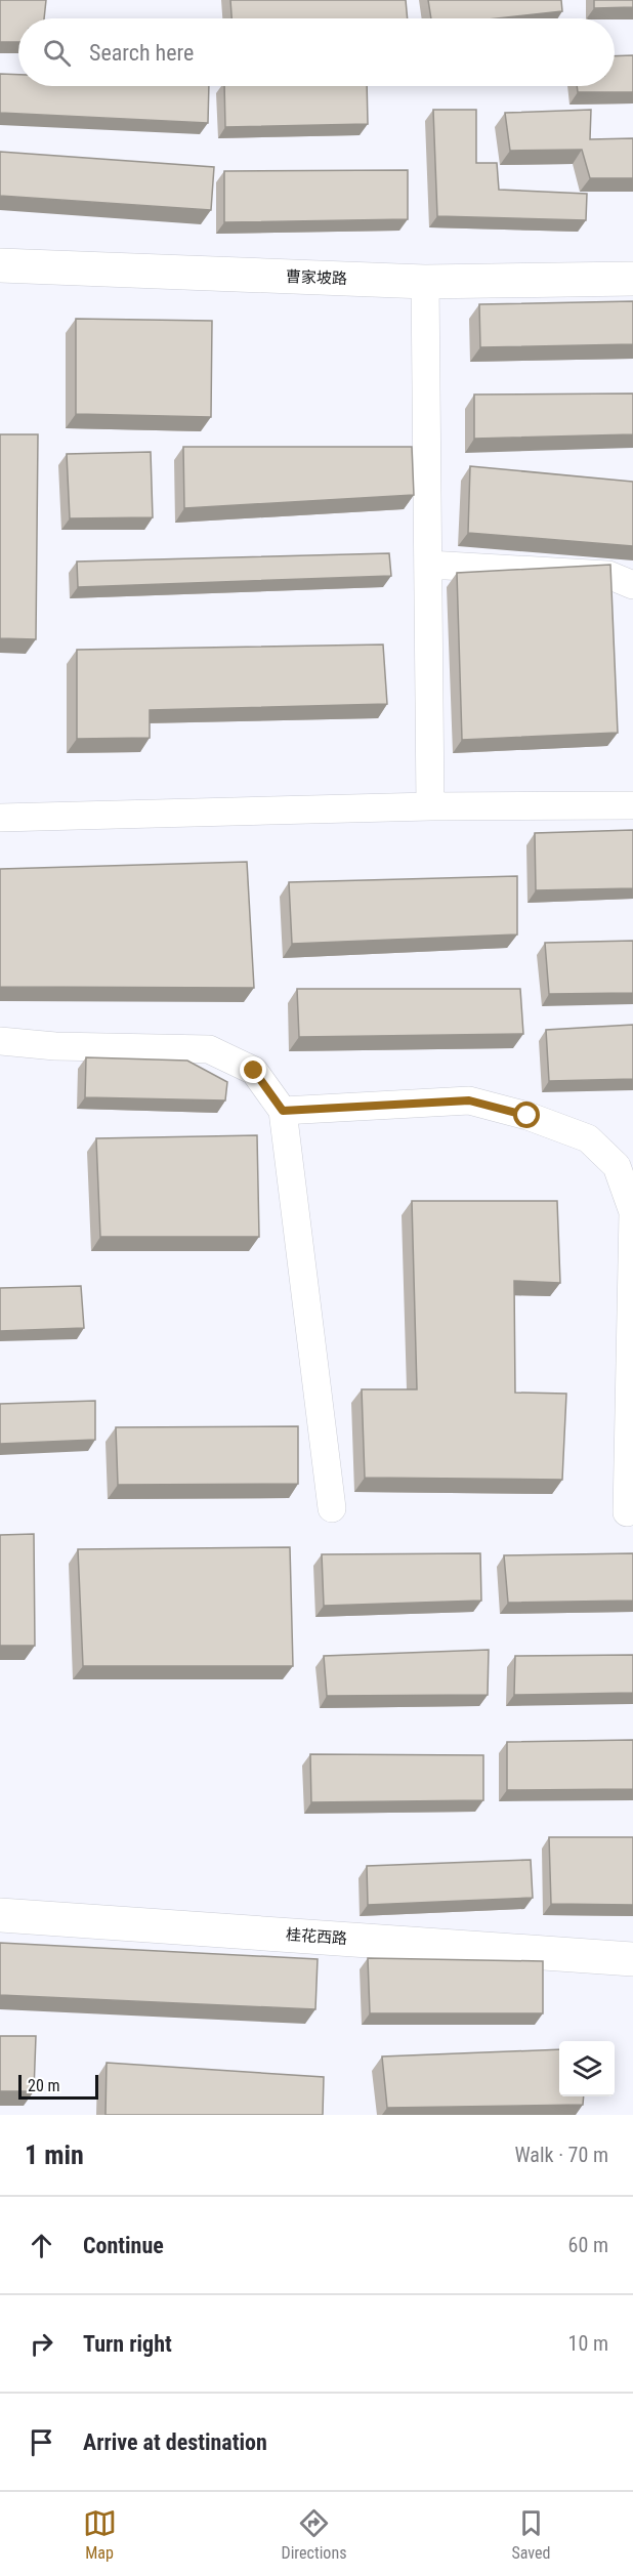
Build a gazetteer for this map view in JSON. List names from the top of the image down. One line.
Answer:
{"streets":{"street":["曹家坡路","桂花西路"]},"scale_bar":"20 m","page":{"search":"Search here","scale":"20 m","heading":["1 min","Walk · 70 m"],"list":[["Continue","60 m"],["Turn right","10 m"],"Arrive at destination"],"nav":["Map","Directions","Saved"]}}
